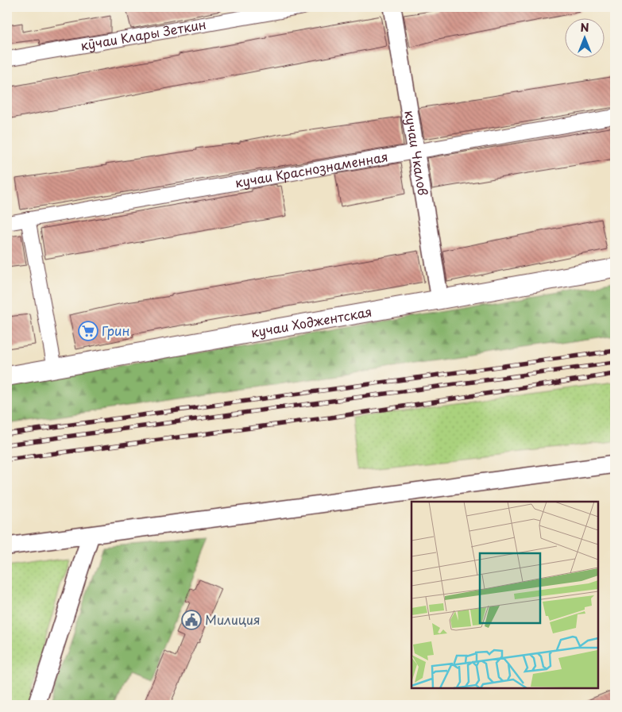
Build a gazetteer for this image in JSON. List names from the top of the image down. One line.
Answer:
{"streets":{"main road":["кучаи Ходжентская"],"street":["кӯчаи Клары Зеткин","кучаи Чкалов","кучаи Краснознаменная"]},"crossings":[["кучаи Чкалов","кучаи Краснознаменная"],["кучаи Чкалов","кучаи Ходжентская"]],"places":{"supermarket":["Грин"],"public building":["Милиция"]},"north":"top"}
